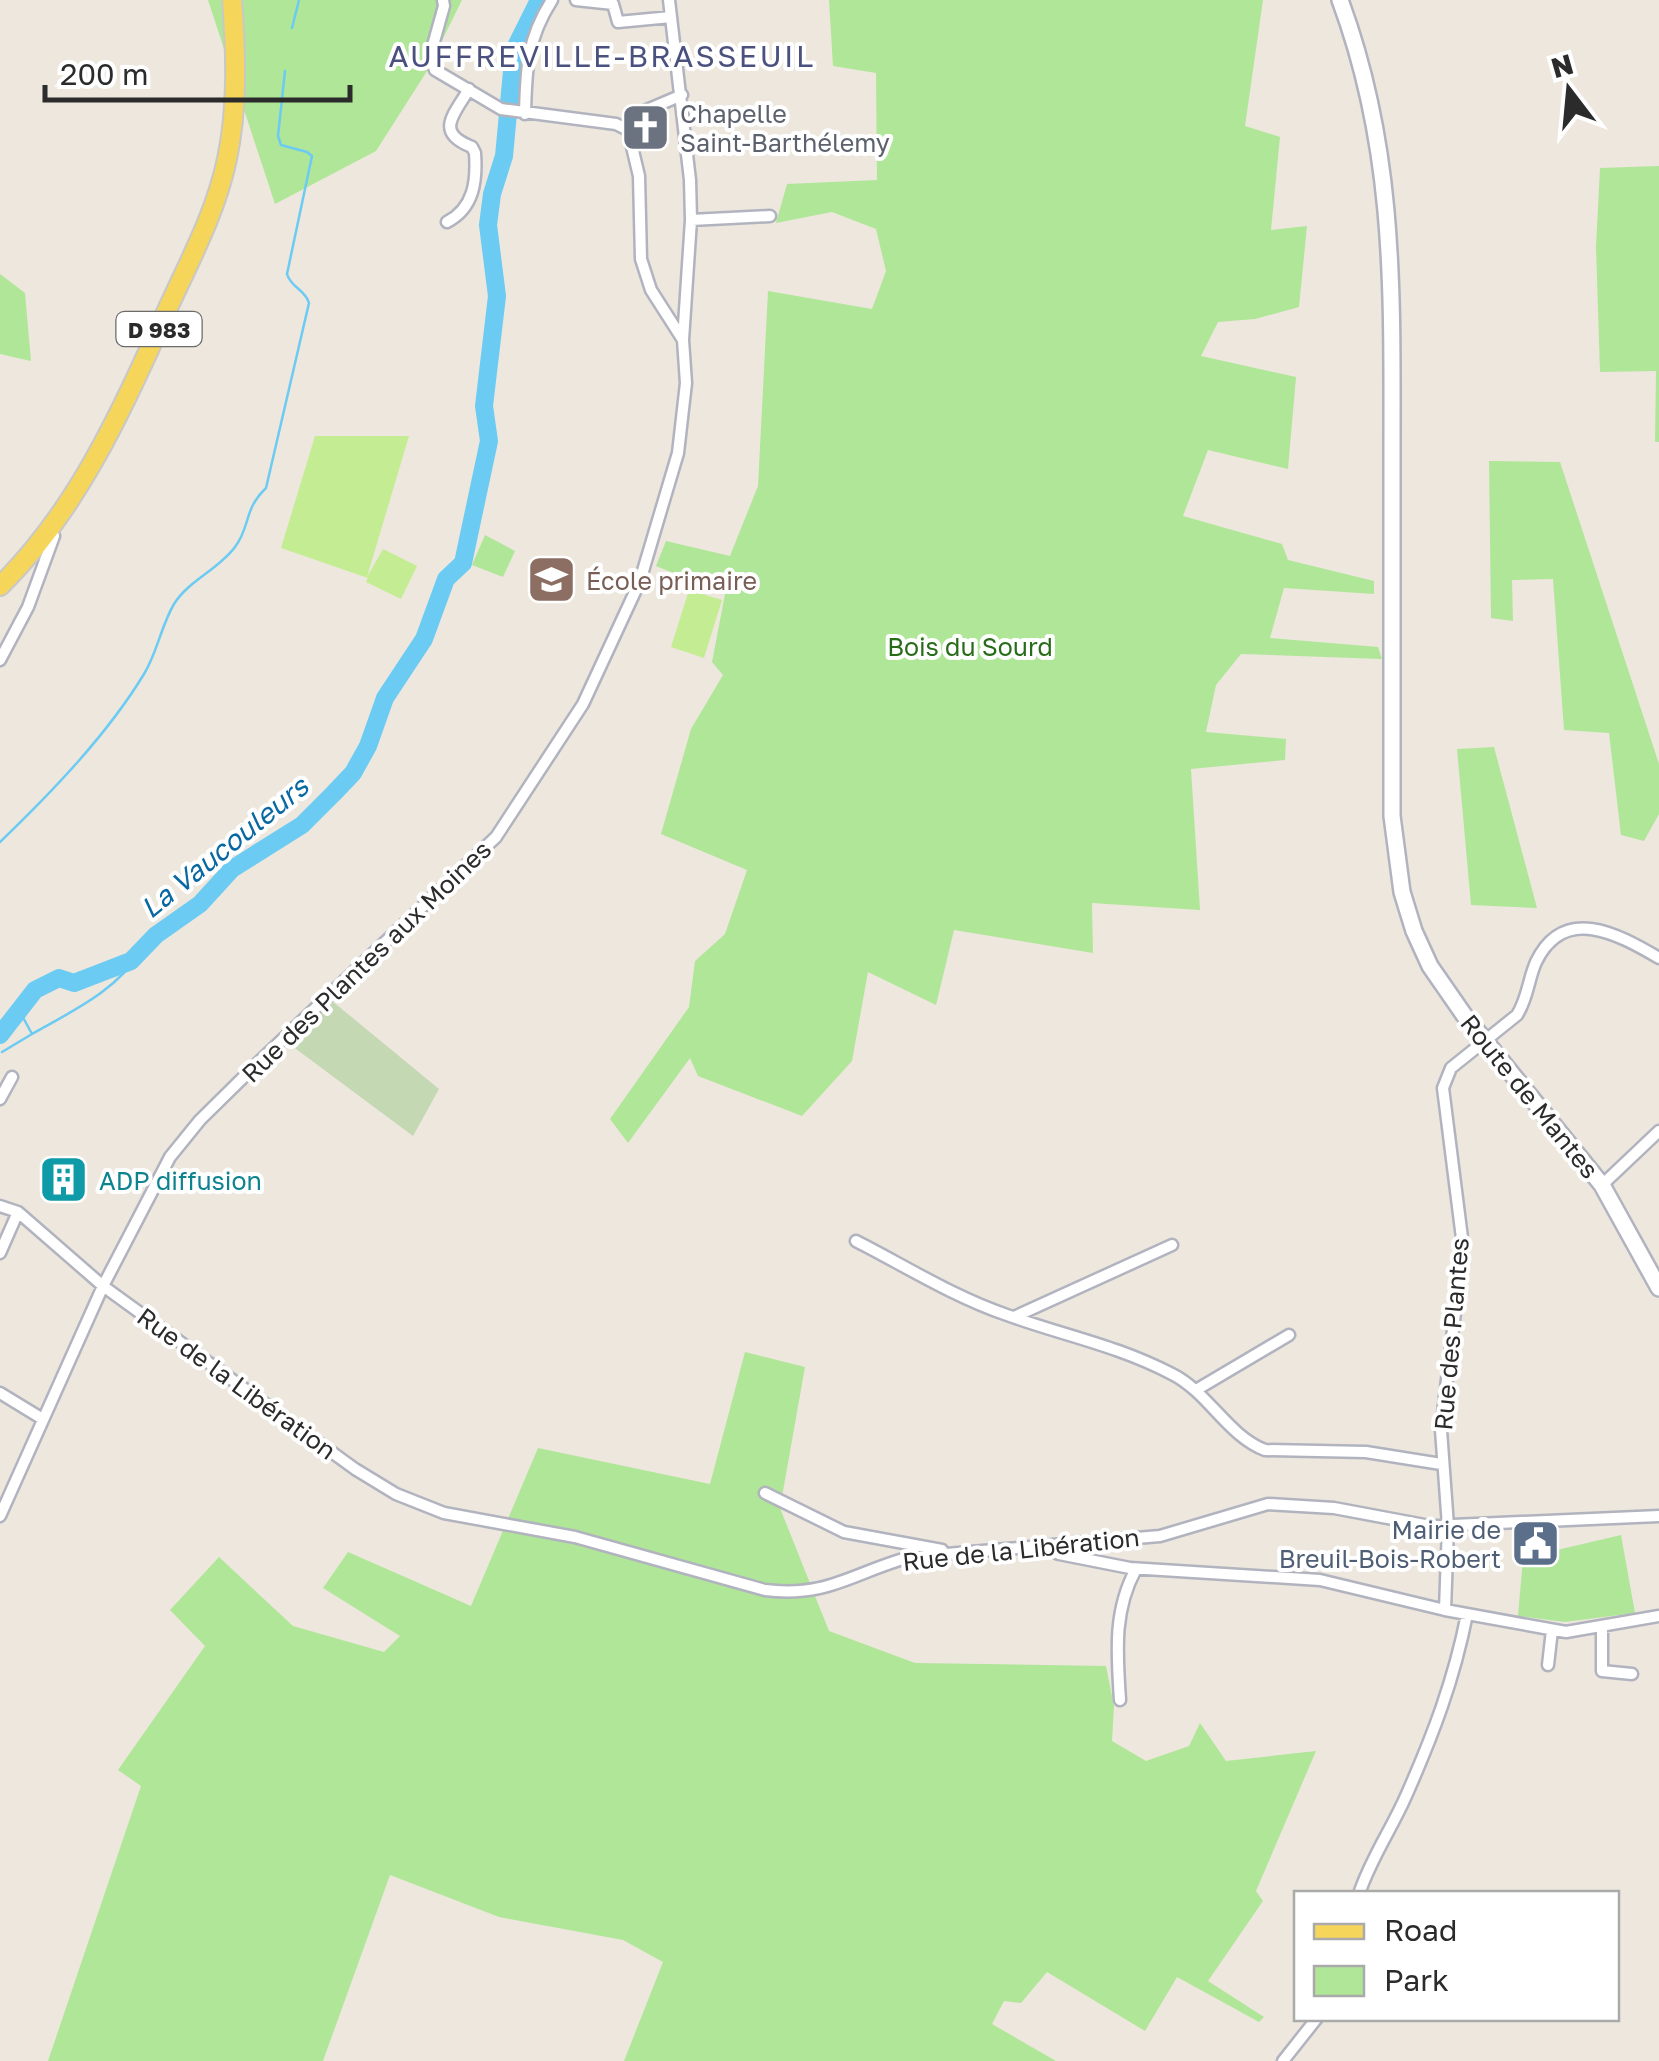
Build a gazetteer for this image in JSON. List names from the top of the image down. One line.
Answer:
{"streets":{"main road":["D 983","Route de Mantes"],"street":["Rue des Plantes aux Moines","Rue des Plantes","Rue de la Libération"]},"crossings":[["Rue des Plantes aux Moines","Rue de la Libération"],["Route de Mantes","Rue des Plantes"],["Rue des Plantes","Rue de la Libération"]],"districts":["AUFFREVILLE-BRASSEUIL"],"water":["La Vaucouleurs"],"parks":["Bois du Sourd"],"places":{"church":["Chapelle Saint-Barthélemy"],"school or university":["École primaire"],"building":["ADP diffusion"],"public building":["Mairie de Breuil-Bois-Robert"]},"legend":["Road","Park"],"scale_bar":"200 m","north":"top"}
